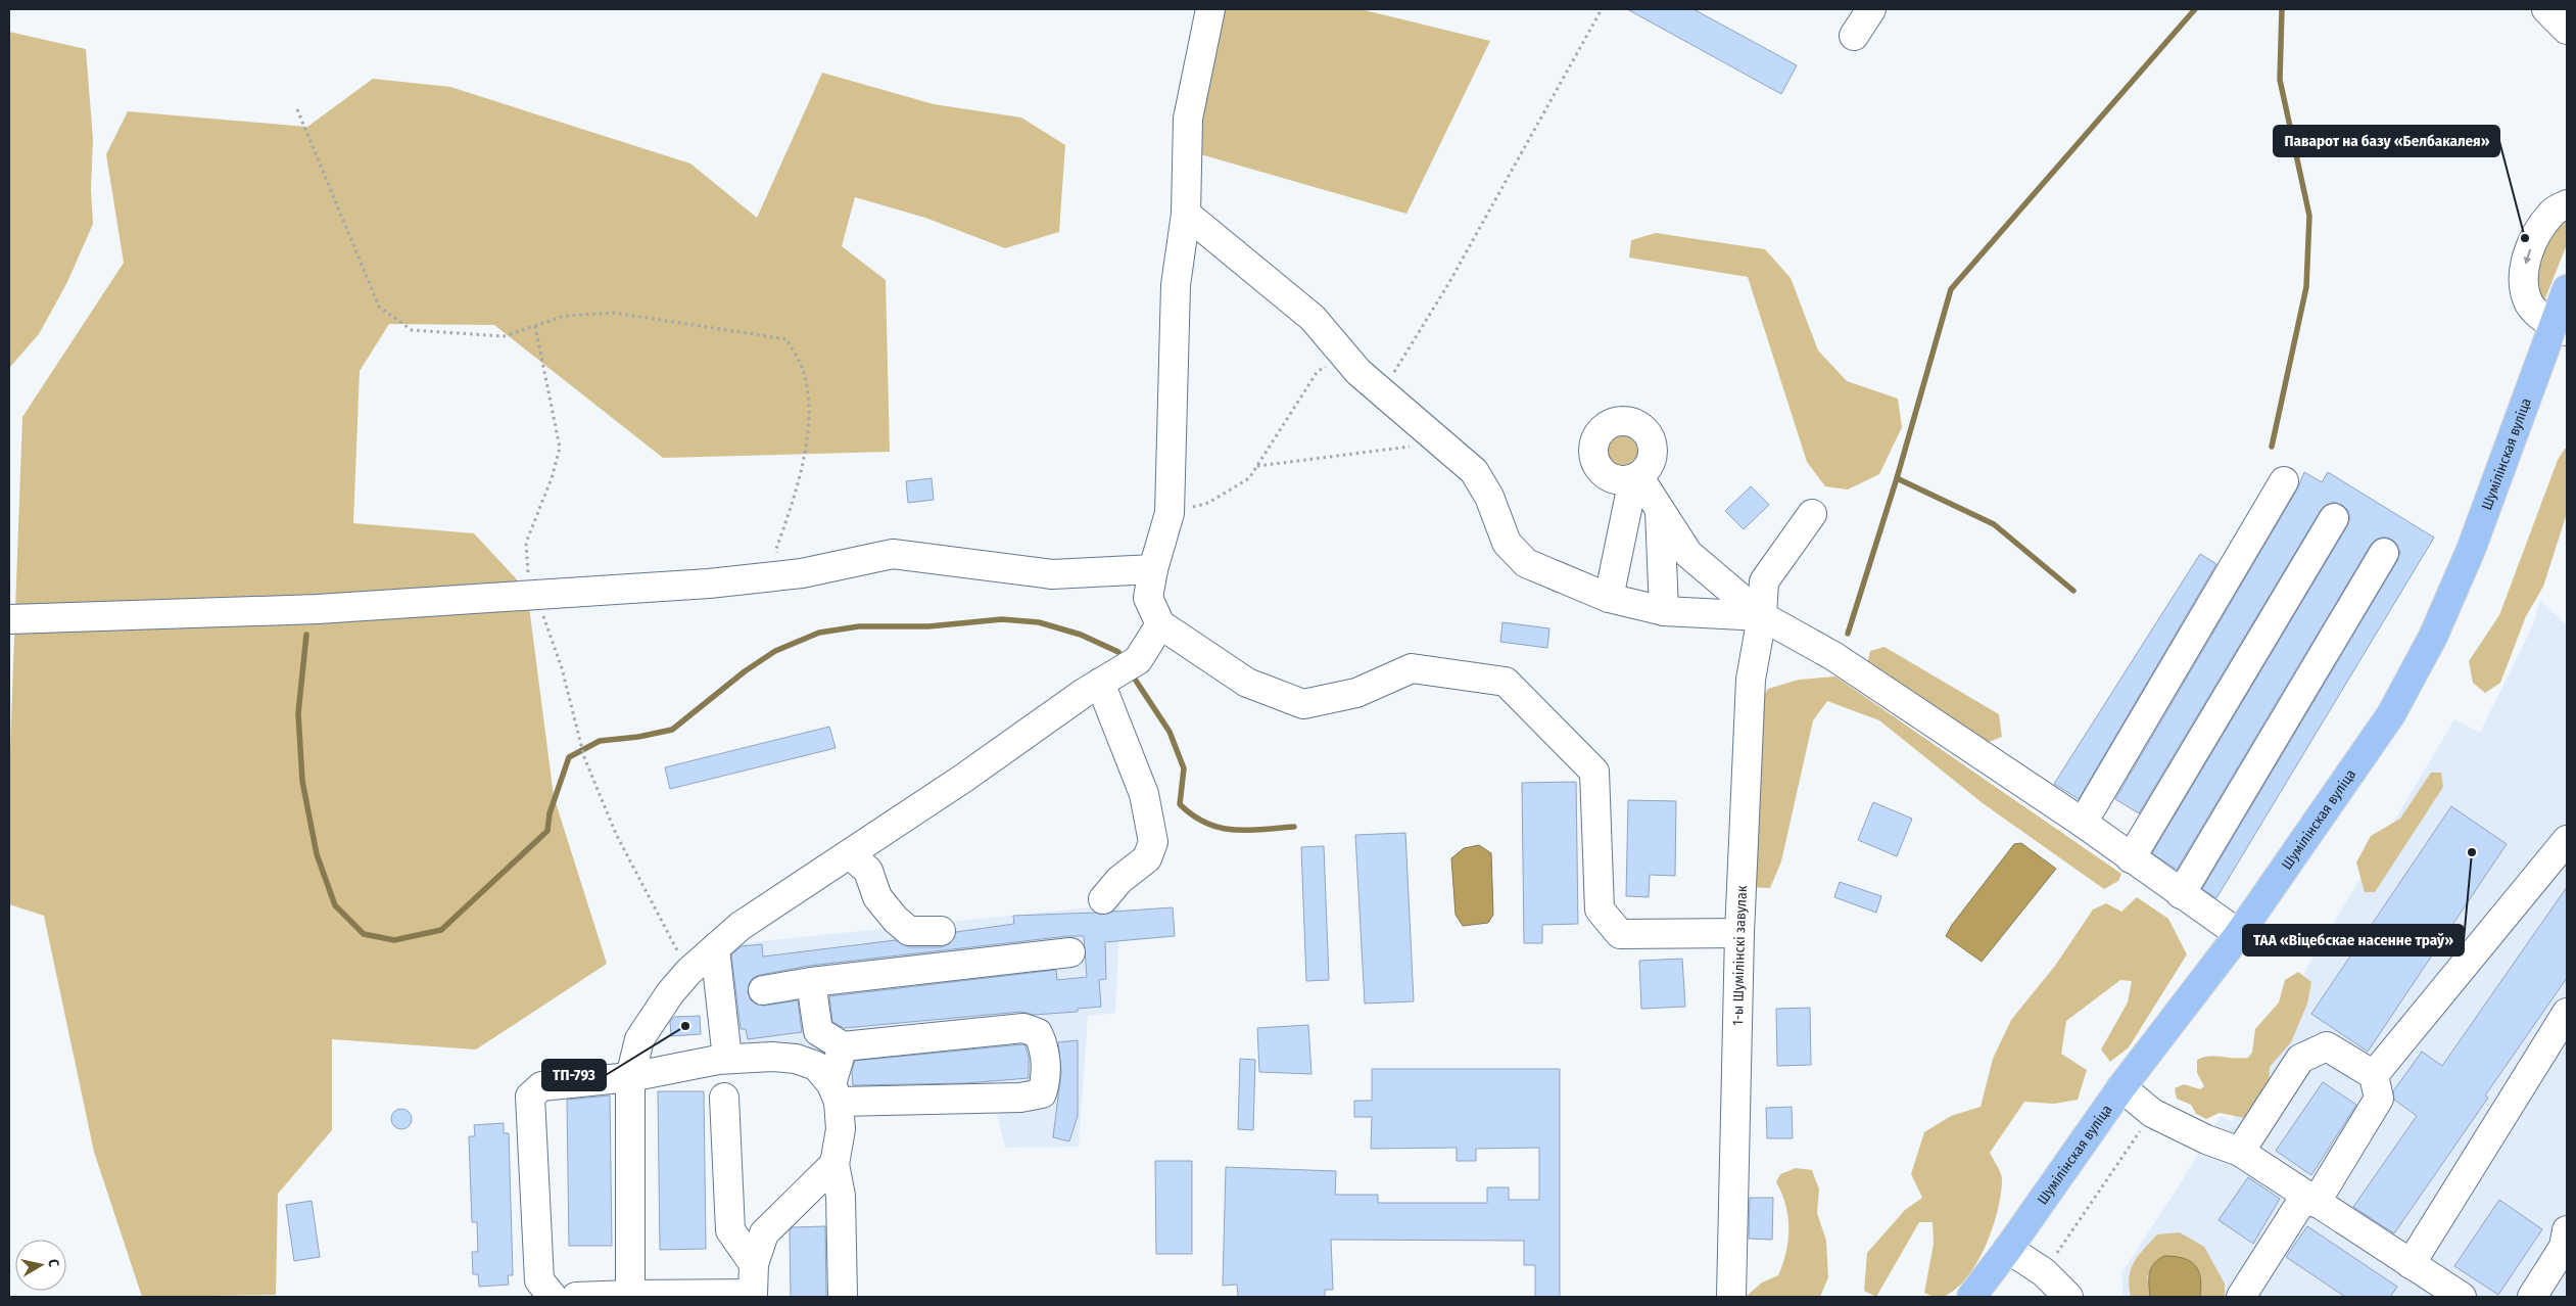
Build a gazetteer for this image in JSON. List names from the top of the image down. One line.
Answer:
{"streets":{"main road":["Шумілінская вуліца"],"street":["1-ы Шумілінскі завулак"]},"places":["Паварот на базу «Белбакалея»","ТАА «Віцебскае насенне траў»","ТП-793"],"north":"right"}
